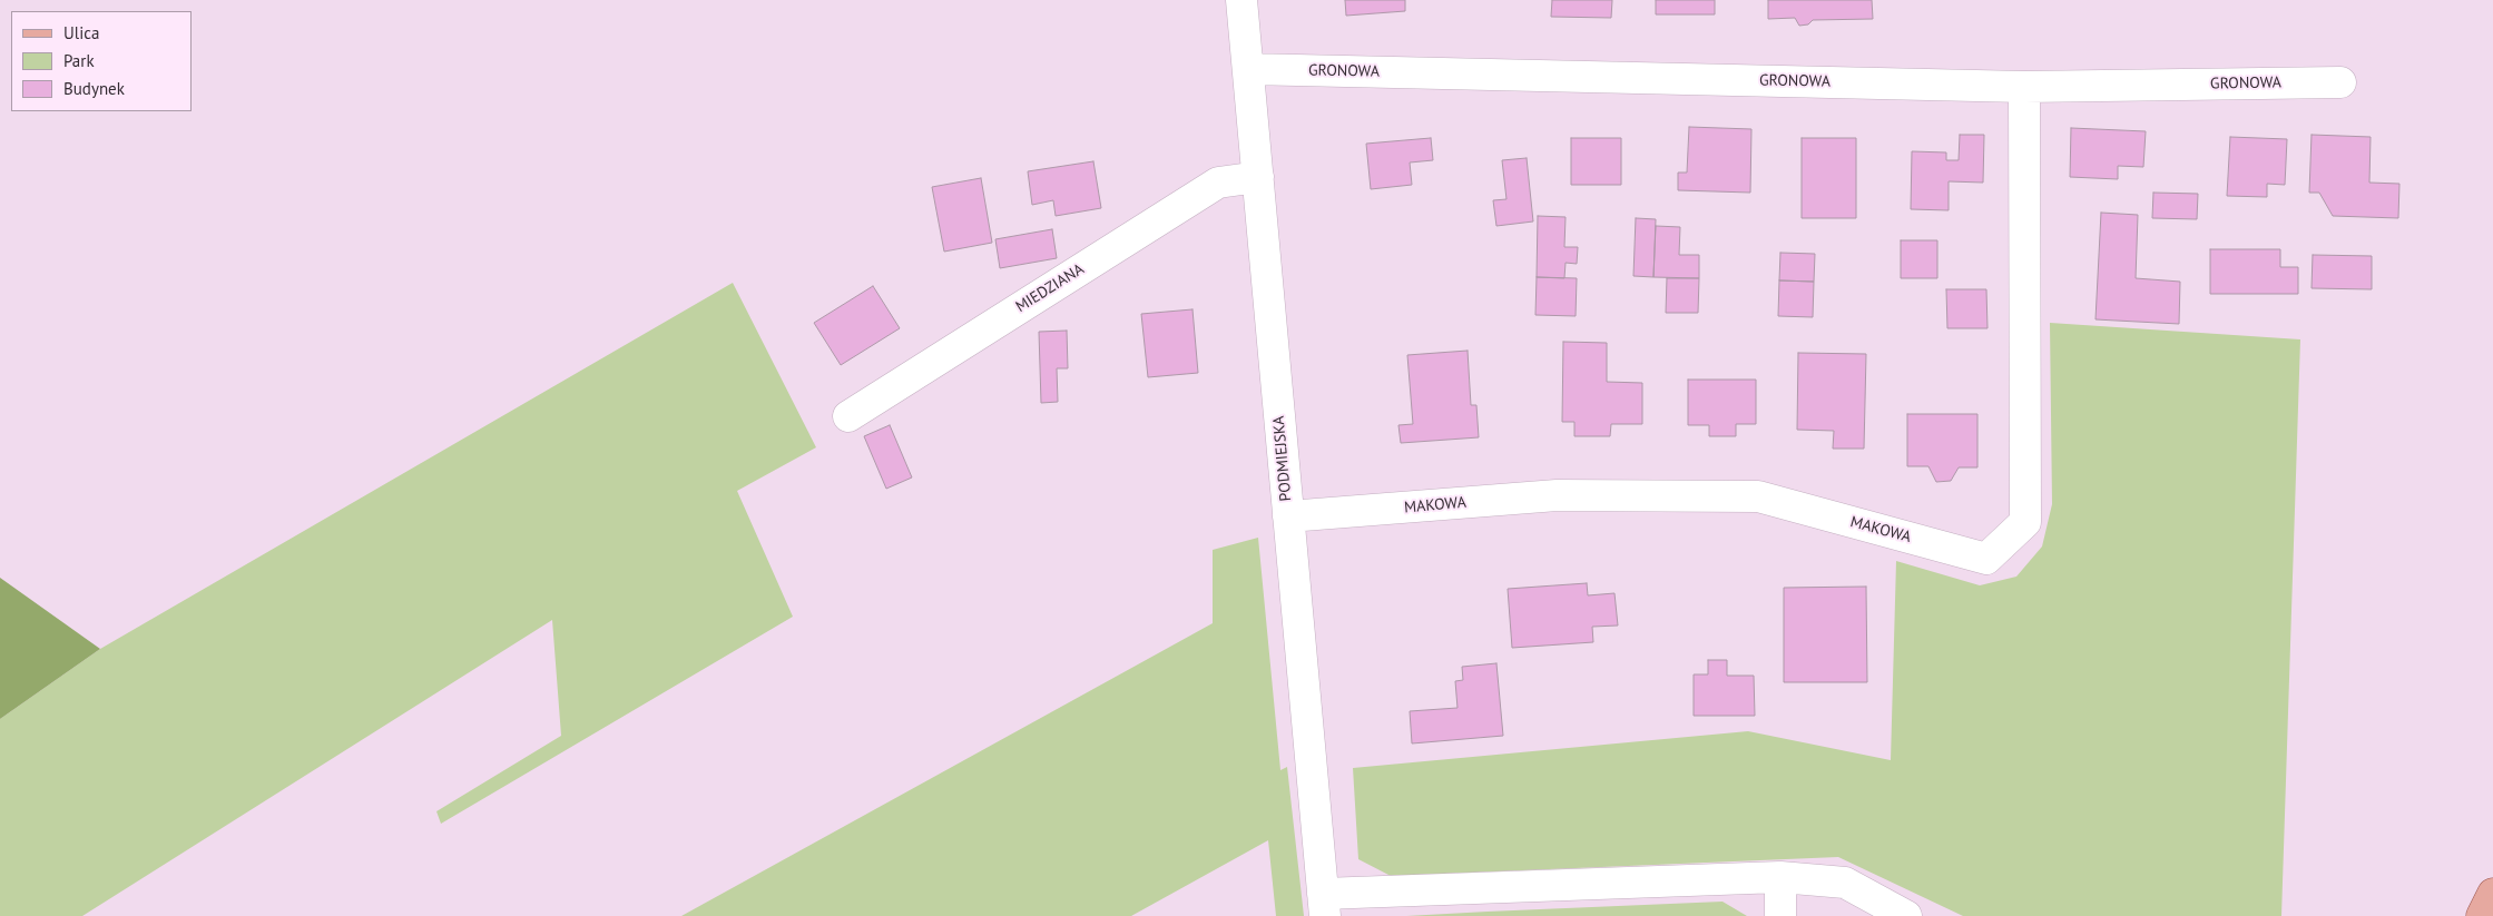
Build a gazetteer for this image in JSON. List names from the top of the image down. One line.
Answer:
{"streets":{"street":["GRONOWA","MIEDZIANA","PODMIEJSKA","MAKOWA"]},"crossings":[["GRONOWA","PODMIEJSKA"],["GRONOWA","MAKOWA"],["MIEDZIANA","PODMIEJSKA"],["PODMIEJSKA","MAKOWA"]],"legend":["Ulica","Park","Budynek"]}
